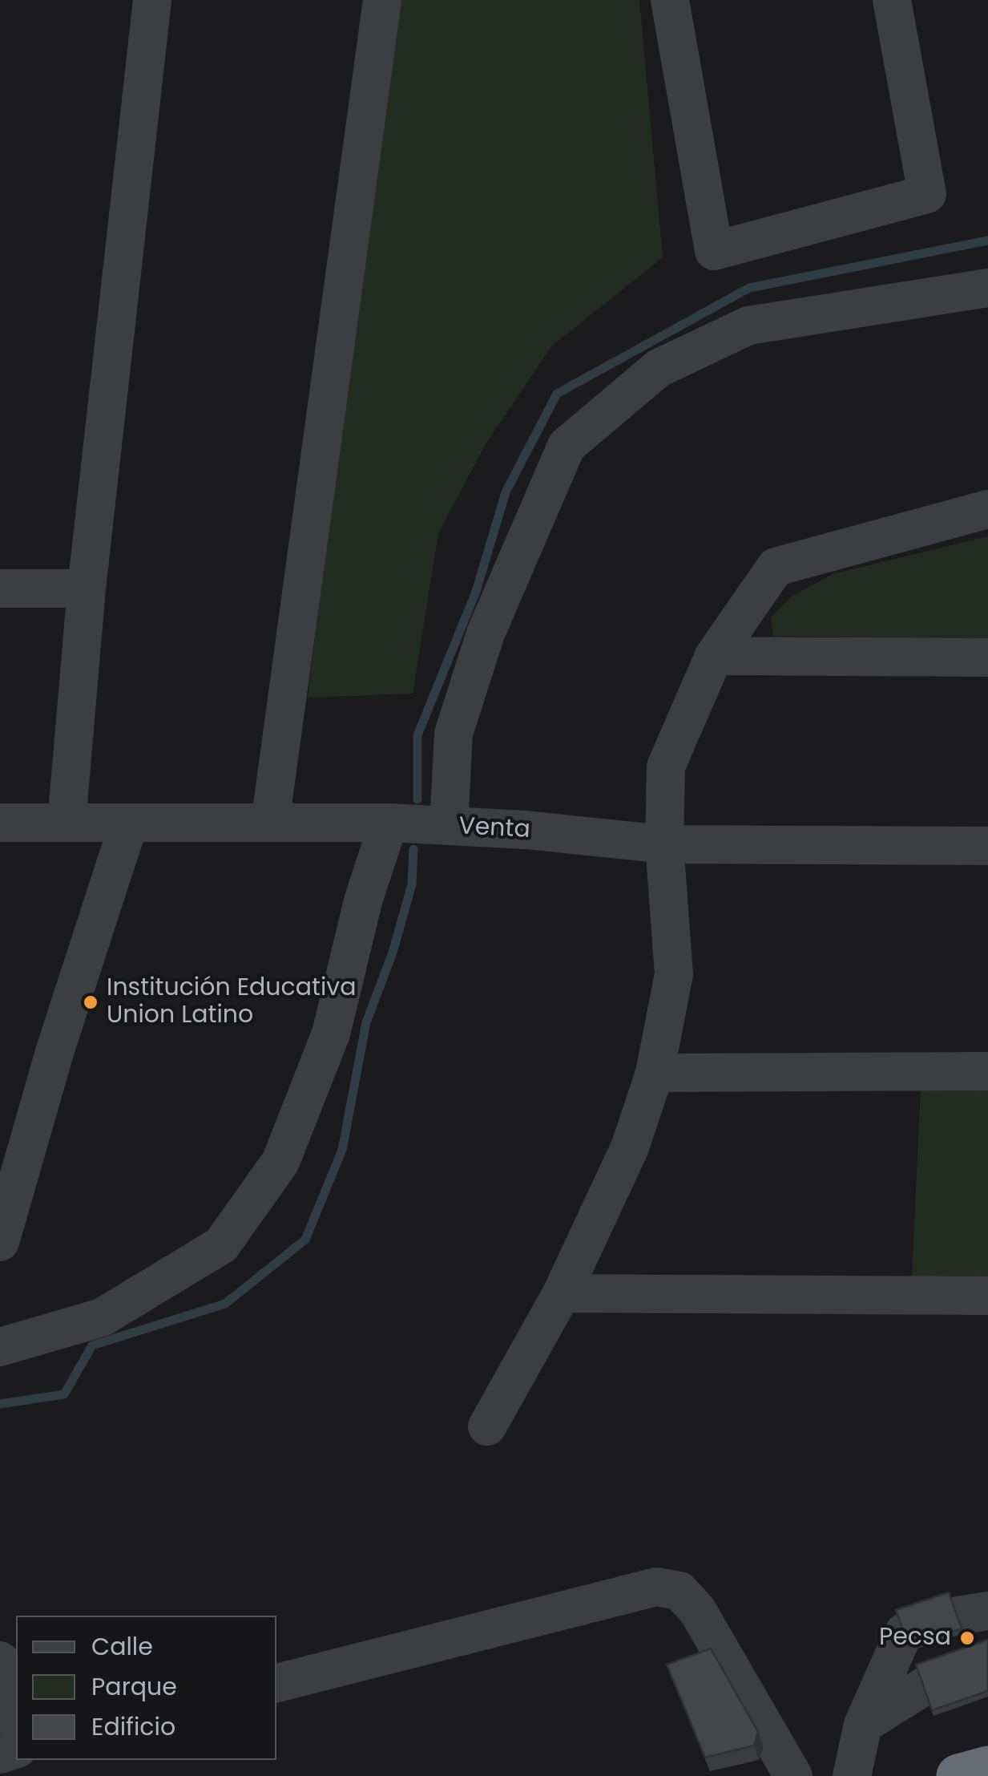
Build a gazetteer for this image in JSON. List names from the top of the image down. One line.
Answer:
{"streets":{"street":["Venta"]},"places":["Institución Educativa Union Latino","Pecsa"],"legend":["Calle","Parque","Edificio"]}
